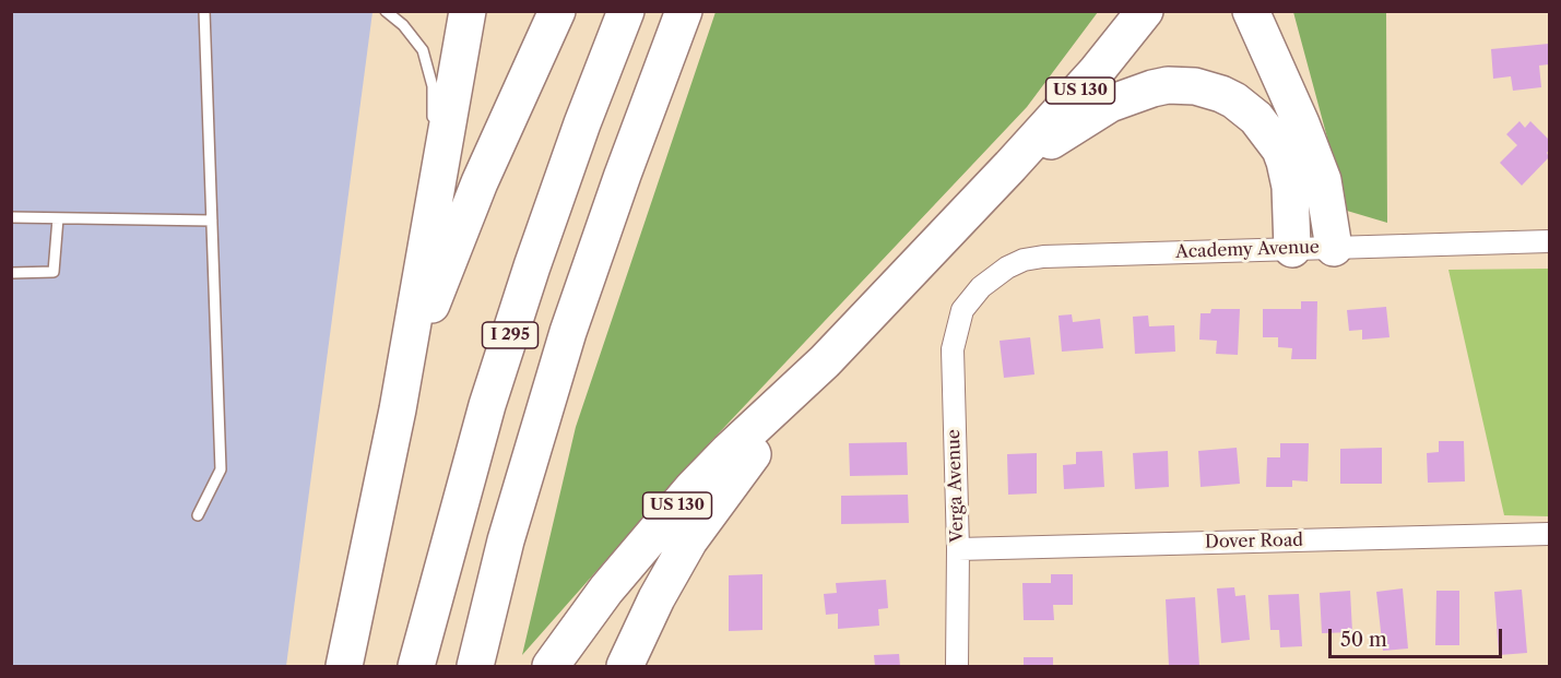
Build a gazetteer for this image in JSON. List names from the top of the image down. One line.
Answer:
{"streets":{"highway":["US 130","I 295"],"street":["Academy Avenue","Verga Avenue","Dover Road"]},"crossings":[["Academy Avenue","Verga Avenue"],["Verga Avenue","Dover Road"]],"scale_bar":"50 m"}
